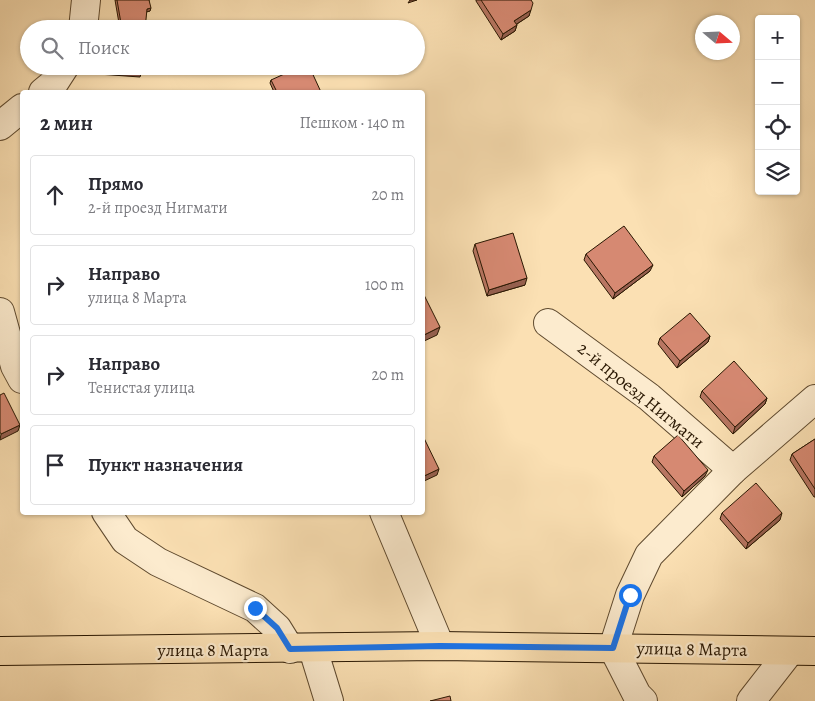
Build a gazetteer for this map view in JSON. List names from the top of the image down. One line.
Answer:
{"streets":{"main road":["улица 8 Марта"],"street":["2-й проезд Нигмати"]},"north":"right","page":{"map_buttons":["+","−"],"search":"Поиск","heading":["2 мин","Пешком · 140 m"],"list":[["Прямо","2-й проезд Нигмати","20 m"],["Направо","улица 8 Марта","100 m"],["Направо","Тенистая улица","20 m"],"Пункт назначения"]}}
